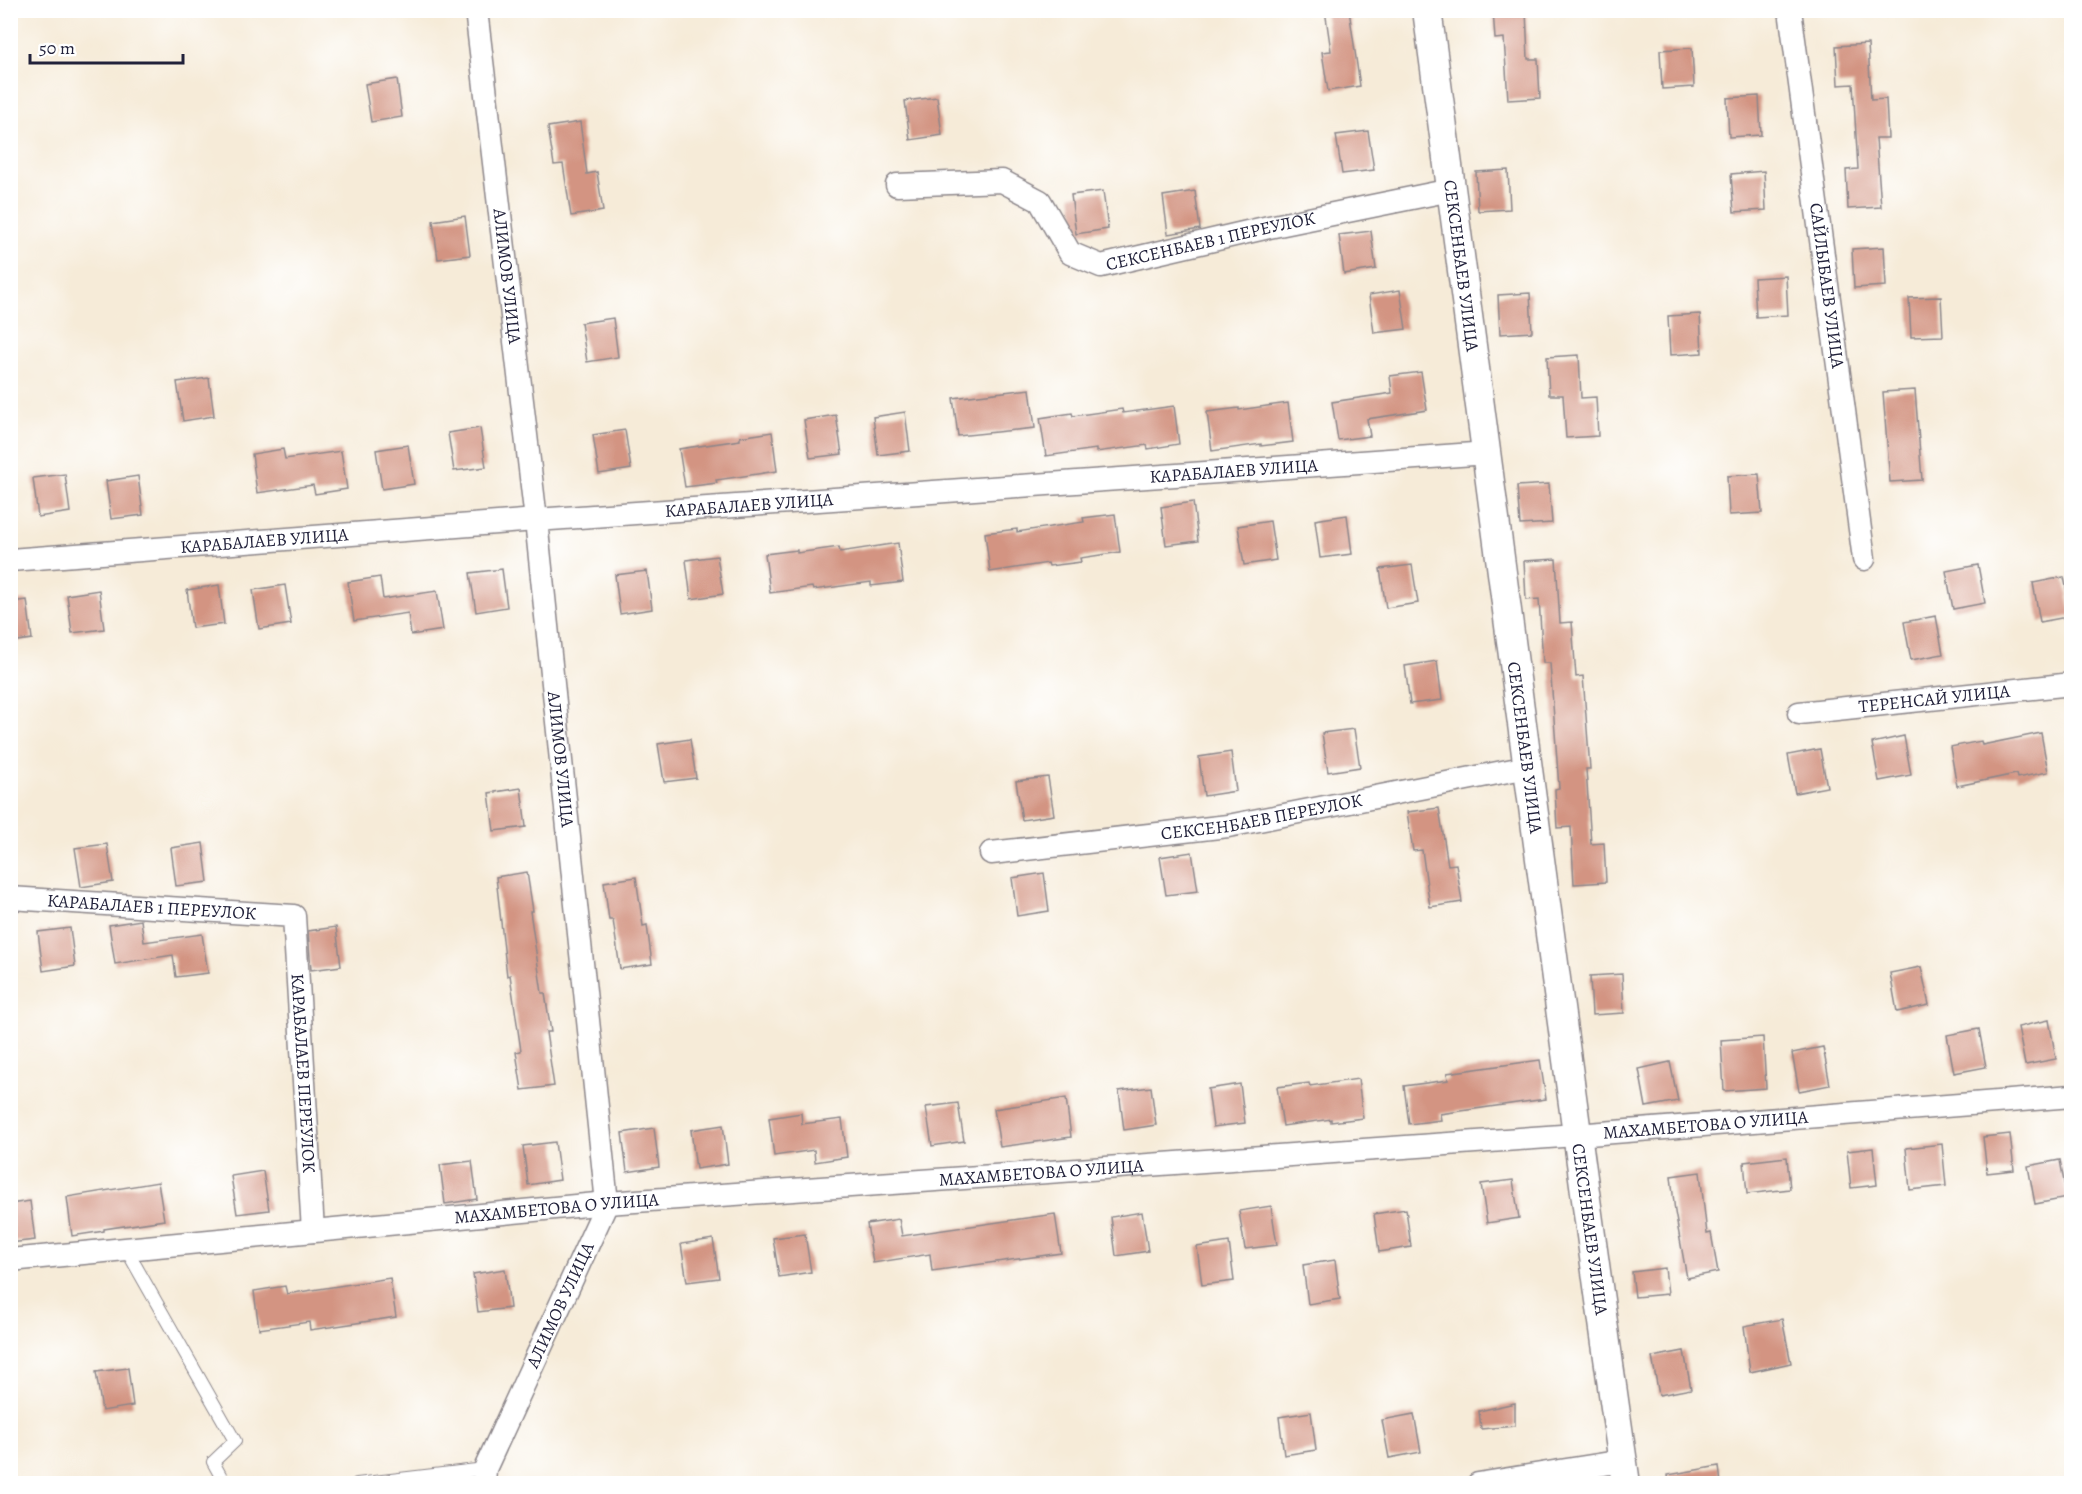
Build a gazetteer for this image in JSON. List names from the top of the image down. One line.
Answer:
{"streets":{"street":["СЕКСЕНБАЕВ 1 ПЕРЕУЛОК","СЕКСЕНБАЕВ УЛИЦА","АЛИМОВ УЛИЦА","САЙЛЫБАЕВ УЛИЦА","КАРАБАЛАЕВ УЛИЦА","ТЕРЕНСАЙ УЛИЦА","СЕКСЕНБАЕВ ПЕРЕУЛОК","КАРАБАЛАЕВ 1 ПЕРЕУЛОК","КАРАБАЛАЕВ ПЕРЕУЛОК","МАХАМБЕТОВА О УЛИЦА"]},"crossings":[["СЕКСЕНБАЕВ 1 ПЕРЕУЛОК","СЕКСЕНБАЕВ УЛИЦА"],["СЕКСЕНБАЕВ УЛИЦА","КАРАБАЛАЕВ УЛИЦА"],["СЕКСЕНБАЕВ УЛИЦА","СЕКСЕНБАЕВ ПЕРЕУЛОК"],["СЕКСЕНБАЕВ УЛИЦА","МАХАМБЕТОВА О УЛИЦА"],["АЛИМОВ УЛИЦА","КАРАБАЛАЕВ УЛИЦА"],["АЛИМОВ УЛИЦА","МАХАМБЕТОВА О УЛИЦА"],["КАРАБАЛАЕВ 1 ПЕРЕУЛОК","КАРАБАЛАЕВ ПЕРЕУЛОК"],["КАРАБАЛАЕВ ПЕРЕУЛОК","МАХАМБЕТОВА О УЛИЦА"]],"scale_bar":"50 m"}
